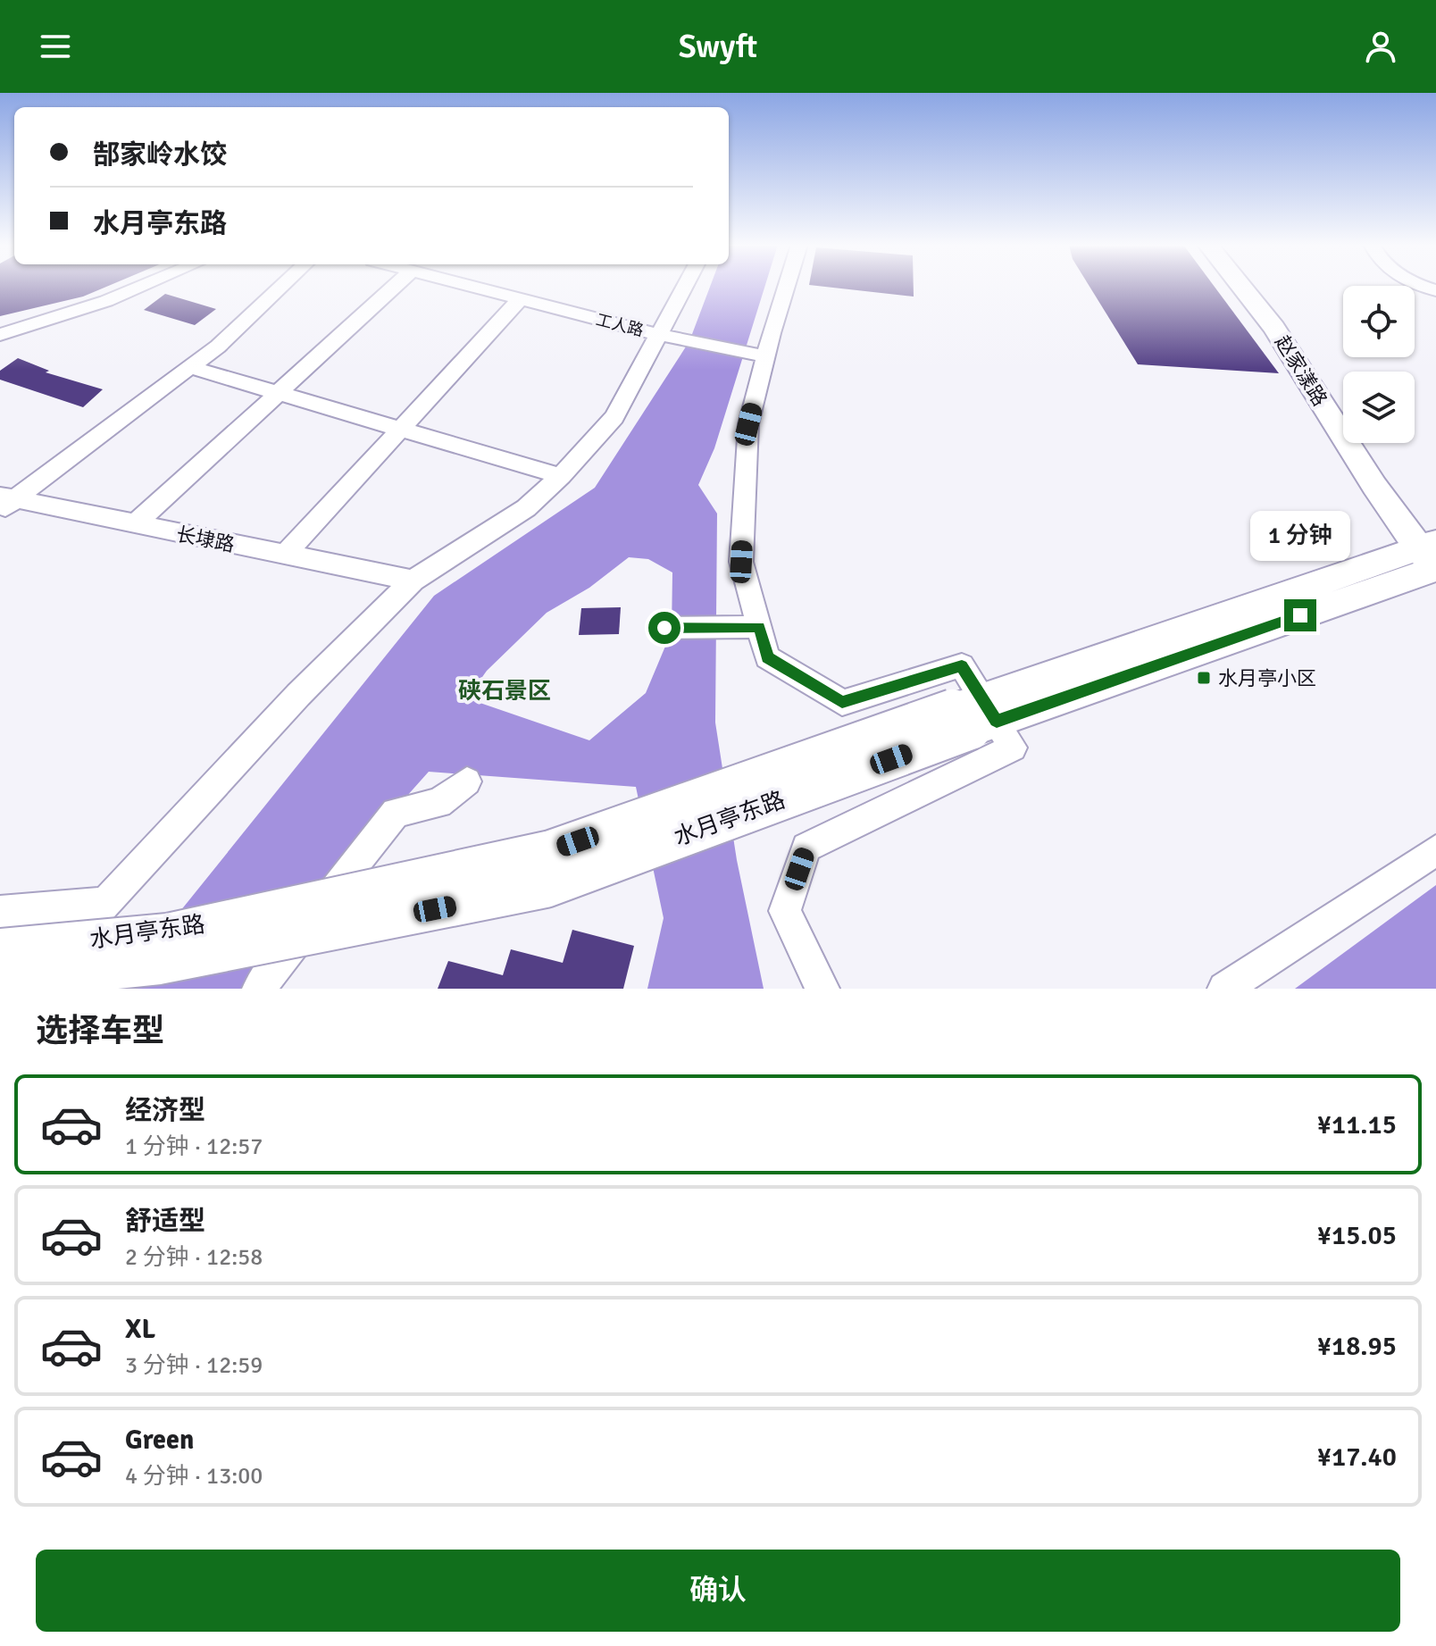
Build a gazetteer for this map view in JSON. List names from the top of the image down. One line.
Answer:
{"streets":{"main road":["赵家漾路","水月亭东路"],"street":["工人路","长埭路"]},"crossings":[["赵家漾路","水月亭东路"]],"districts":["硖石景区"],"places":{"transit":["水月亭小区"]},"page":{"header":"Swyft","banner":["郜家岭水饺","水月亭东路"],"bubble":"1 分钟","heading":"选择车型","list":[{"name":"经济型","note":"1 分钟 · 12:57","value":"¥11.15"},{"name":"舒适型","note":"2 分钟 · 12:58","value":"¥15.05"},{"name":"XL","note":"3 分钟 · 12:59","value":"¥18.95"},{"name":"Green","note":"4 分钟 · 13:00","value":"¥17.40"}],"buttons":"确认"}}
